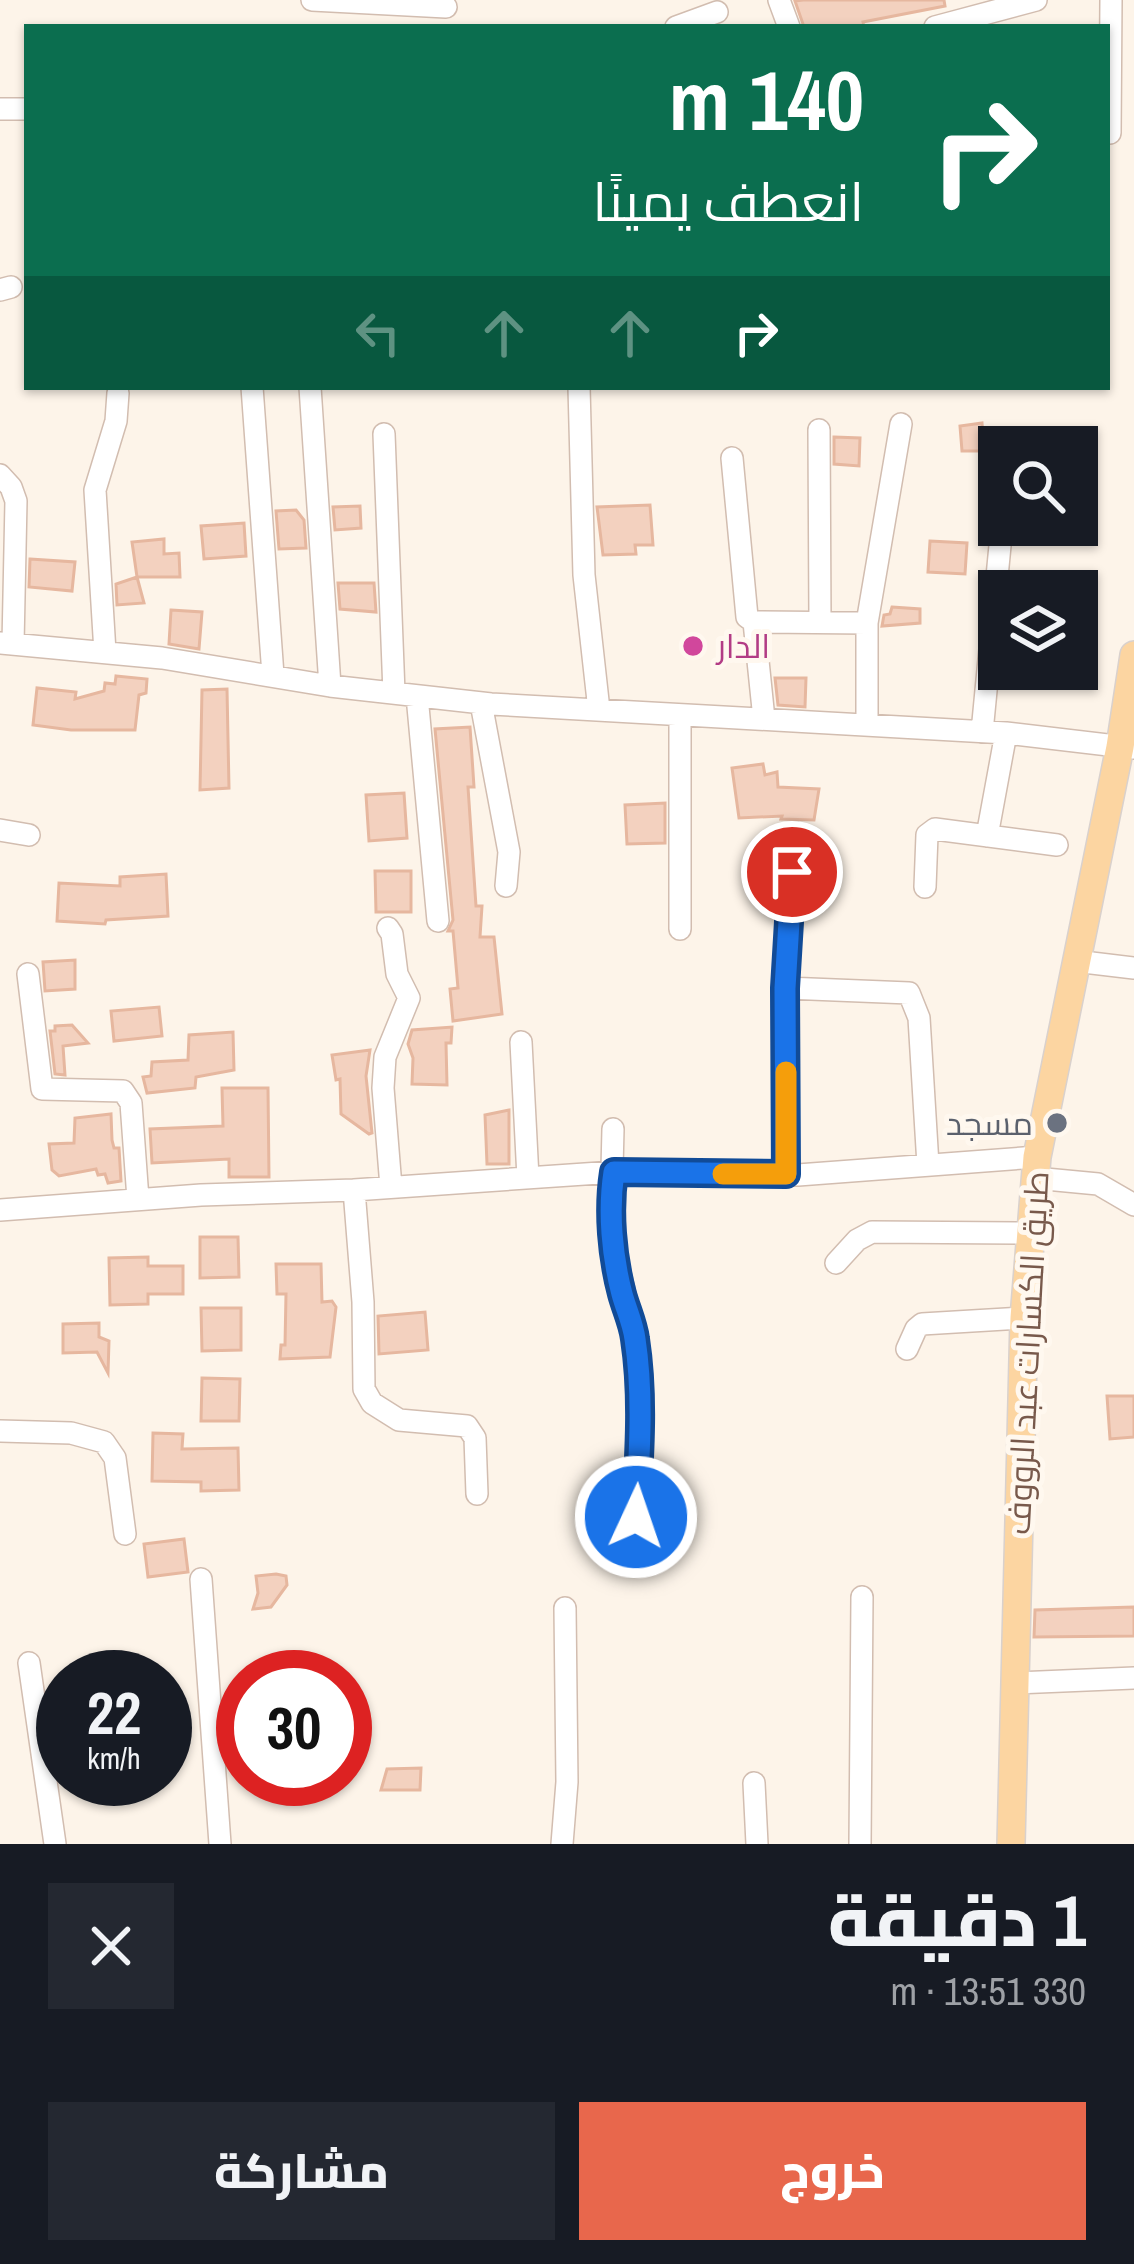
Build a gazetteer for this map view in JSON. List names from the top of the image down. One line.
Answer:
{"streets":{"main road":["طريق الكسارات عبد الرووف"]},"places":["الدار","مسجد"],"page":{"turn":["140 m","انعطف يمينًا"],"speed":"22 km/h","limit":"30","heading":["1 دقيقة","330 m · 13:51"],"buttons":["خروج","مشاركة"]}}
